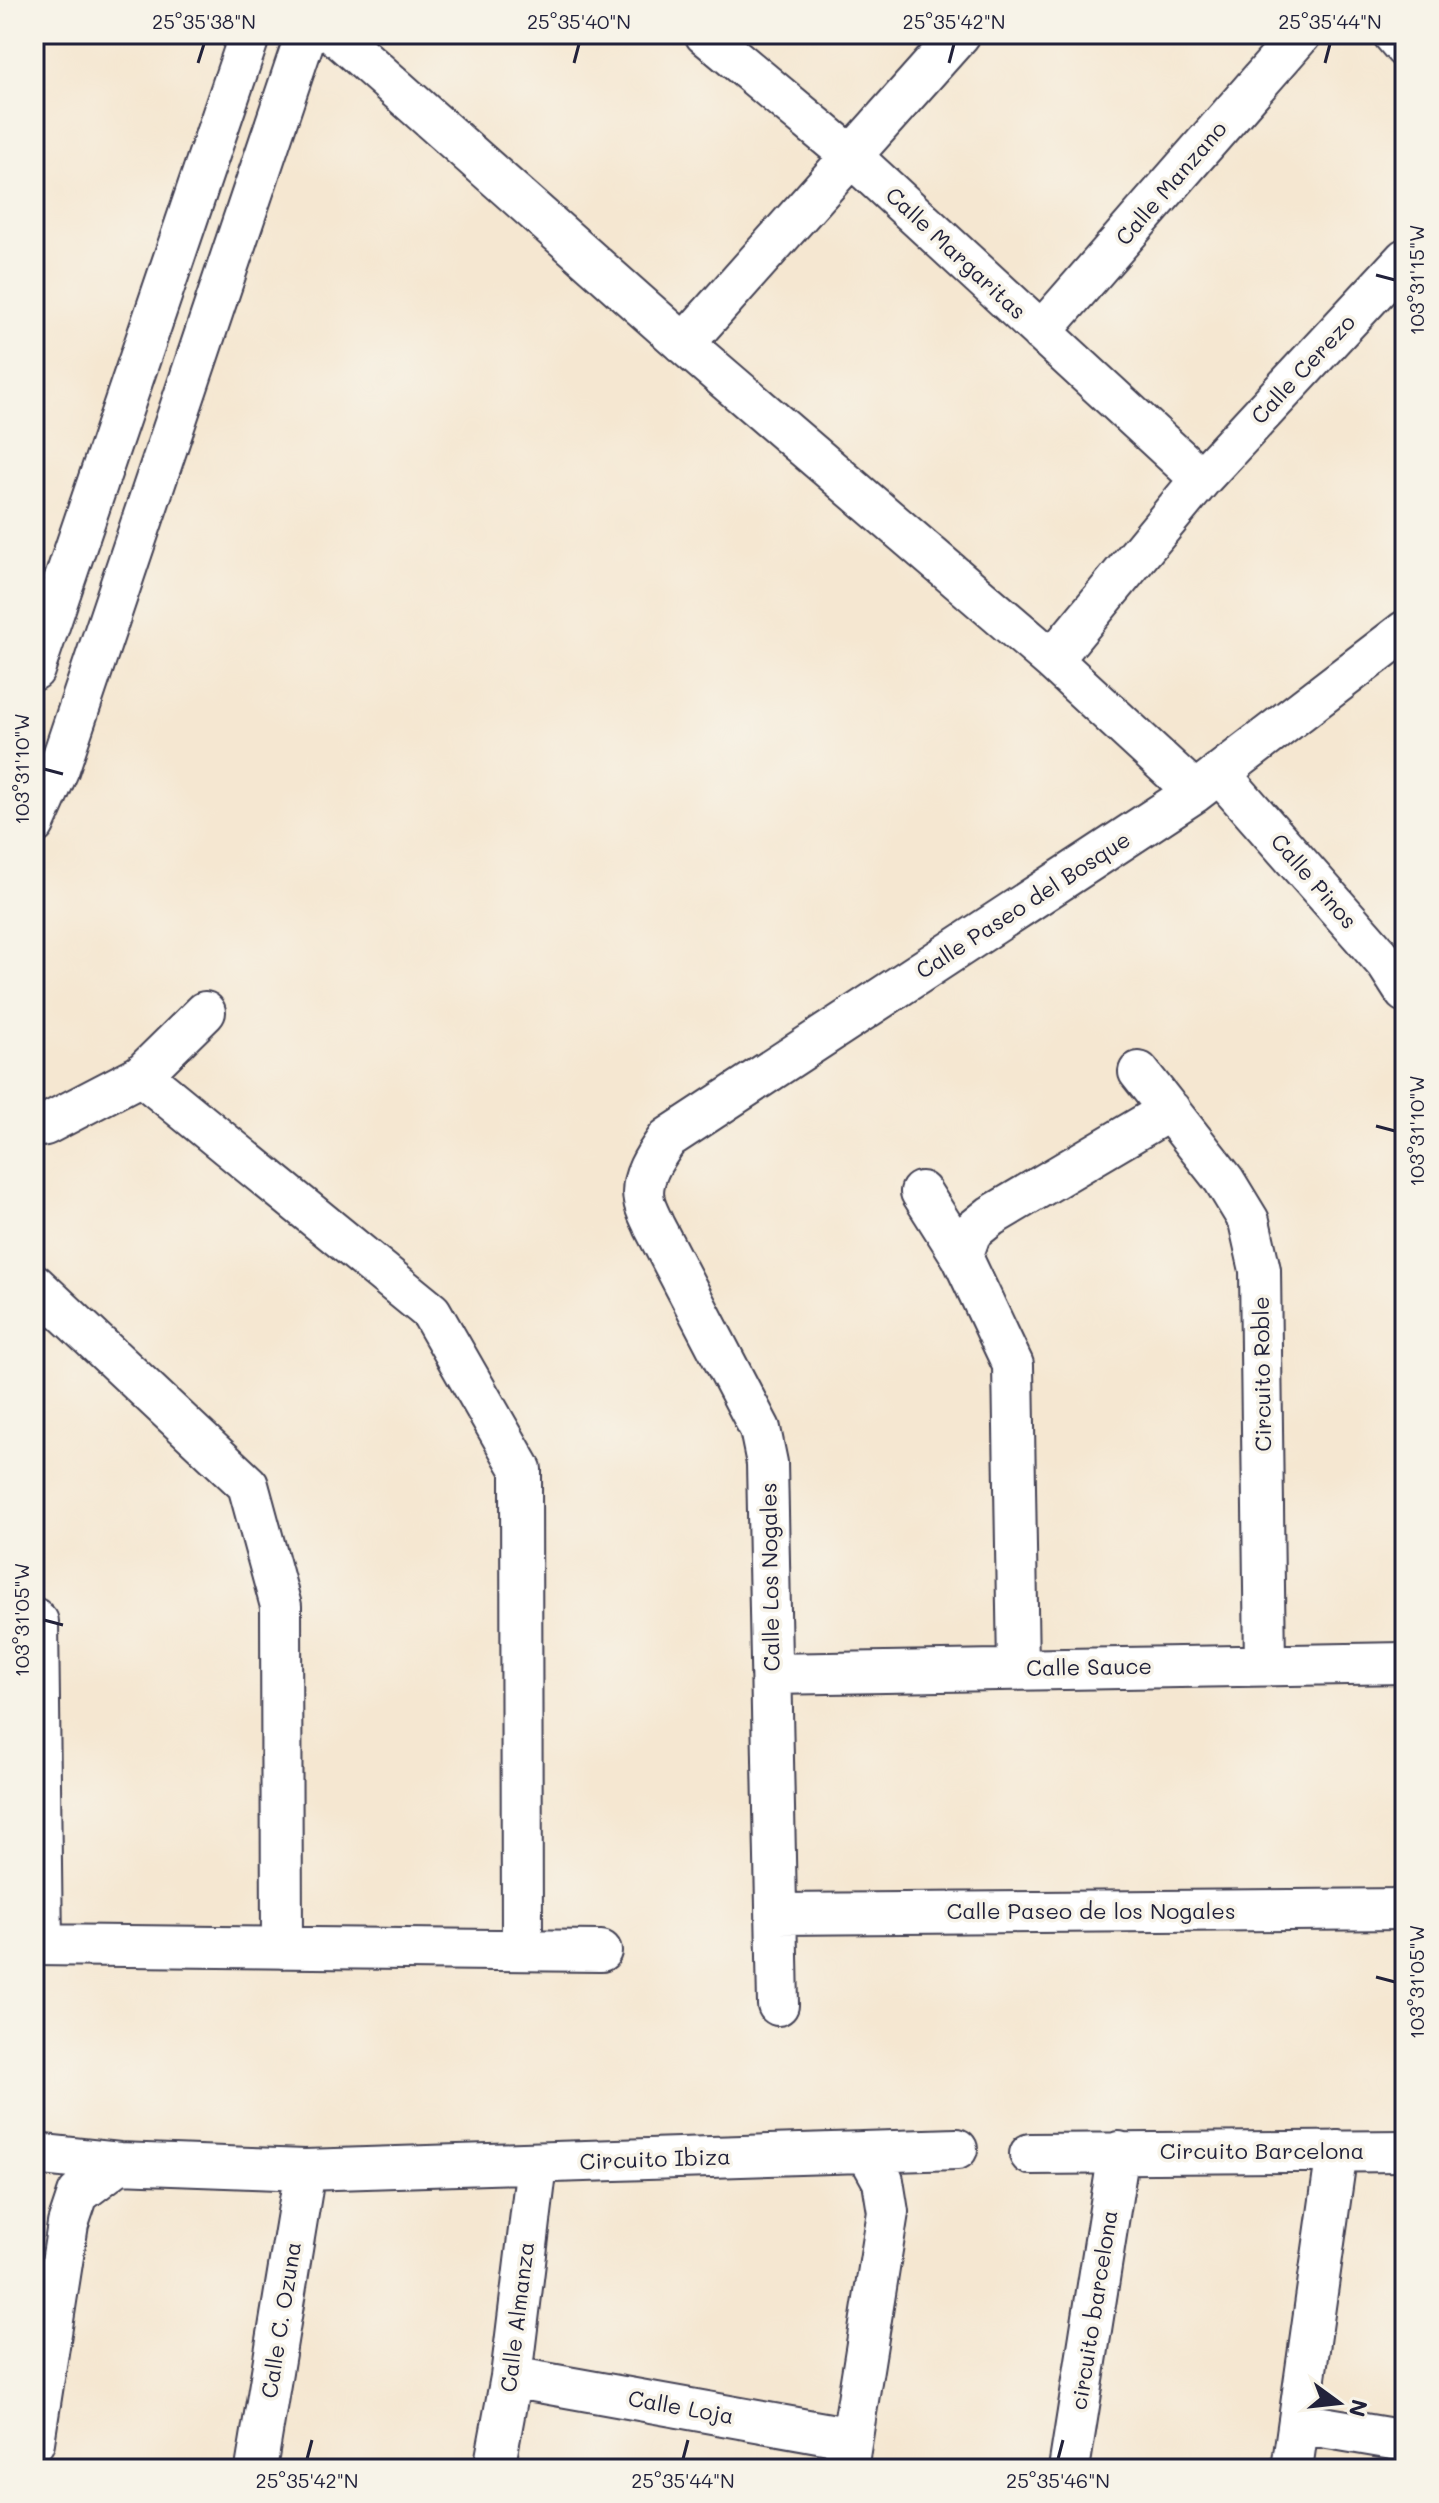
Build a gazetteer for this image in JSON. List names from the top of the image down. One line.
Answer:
{"streets":{"street":["Calle Manzano","Calle Margaritas","Calle Cerezo","Calle Pinos","Calle Paseo del Bosque","Circuito Roble","Calle Los Nogales","Calle Sauce","Calle Paseo de los Nogales","Circuito Barcelona","Circuito Ibiza","circuito barcelona","Calle Almanza","Calle C. Ozuna","Calle Loja"]},"crossings":[["Calle Manzano","Calle Margaritas"],["Calle Margaritas","Calle Cerezo"],["Calle Cerezo","Calle Pinos"],["Calle Pinos","Calle Paseo del Bosque"],["Calle Paseo del Bosque","Calle Los Nogales"],["Circuito Roble","Calle Sauce"],["Calle Los Nogales","Calle Sauce"],["Calle Los Nogales","Calle Paseo de los Nogales"],["Circuito Barcelona","circuito barcelona"],["Circuito Ibiza","Calle Almanza"],["Circuito Ibiza","Calle C. Ozuna"],["Calle Almanza","Calle Loja"]],"north":"right","coordinates":["25°35'38\"N","25°35'40\"N","25°35'42\"N","25°35'44\"N","103°31'15\"W","103°31'10\"W","103°31'05\"W","25°35'46\"N"]}
